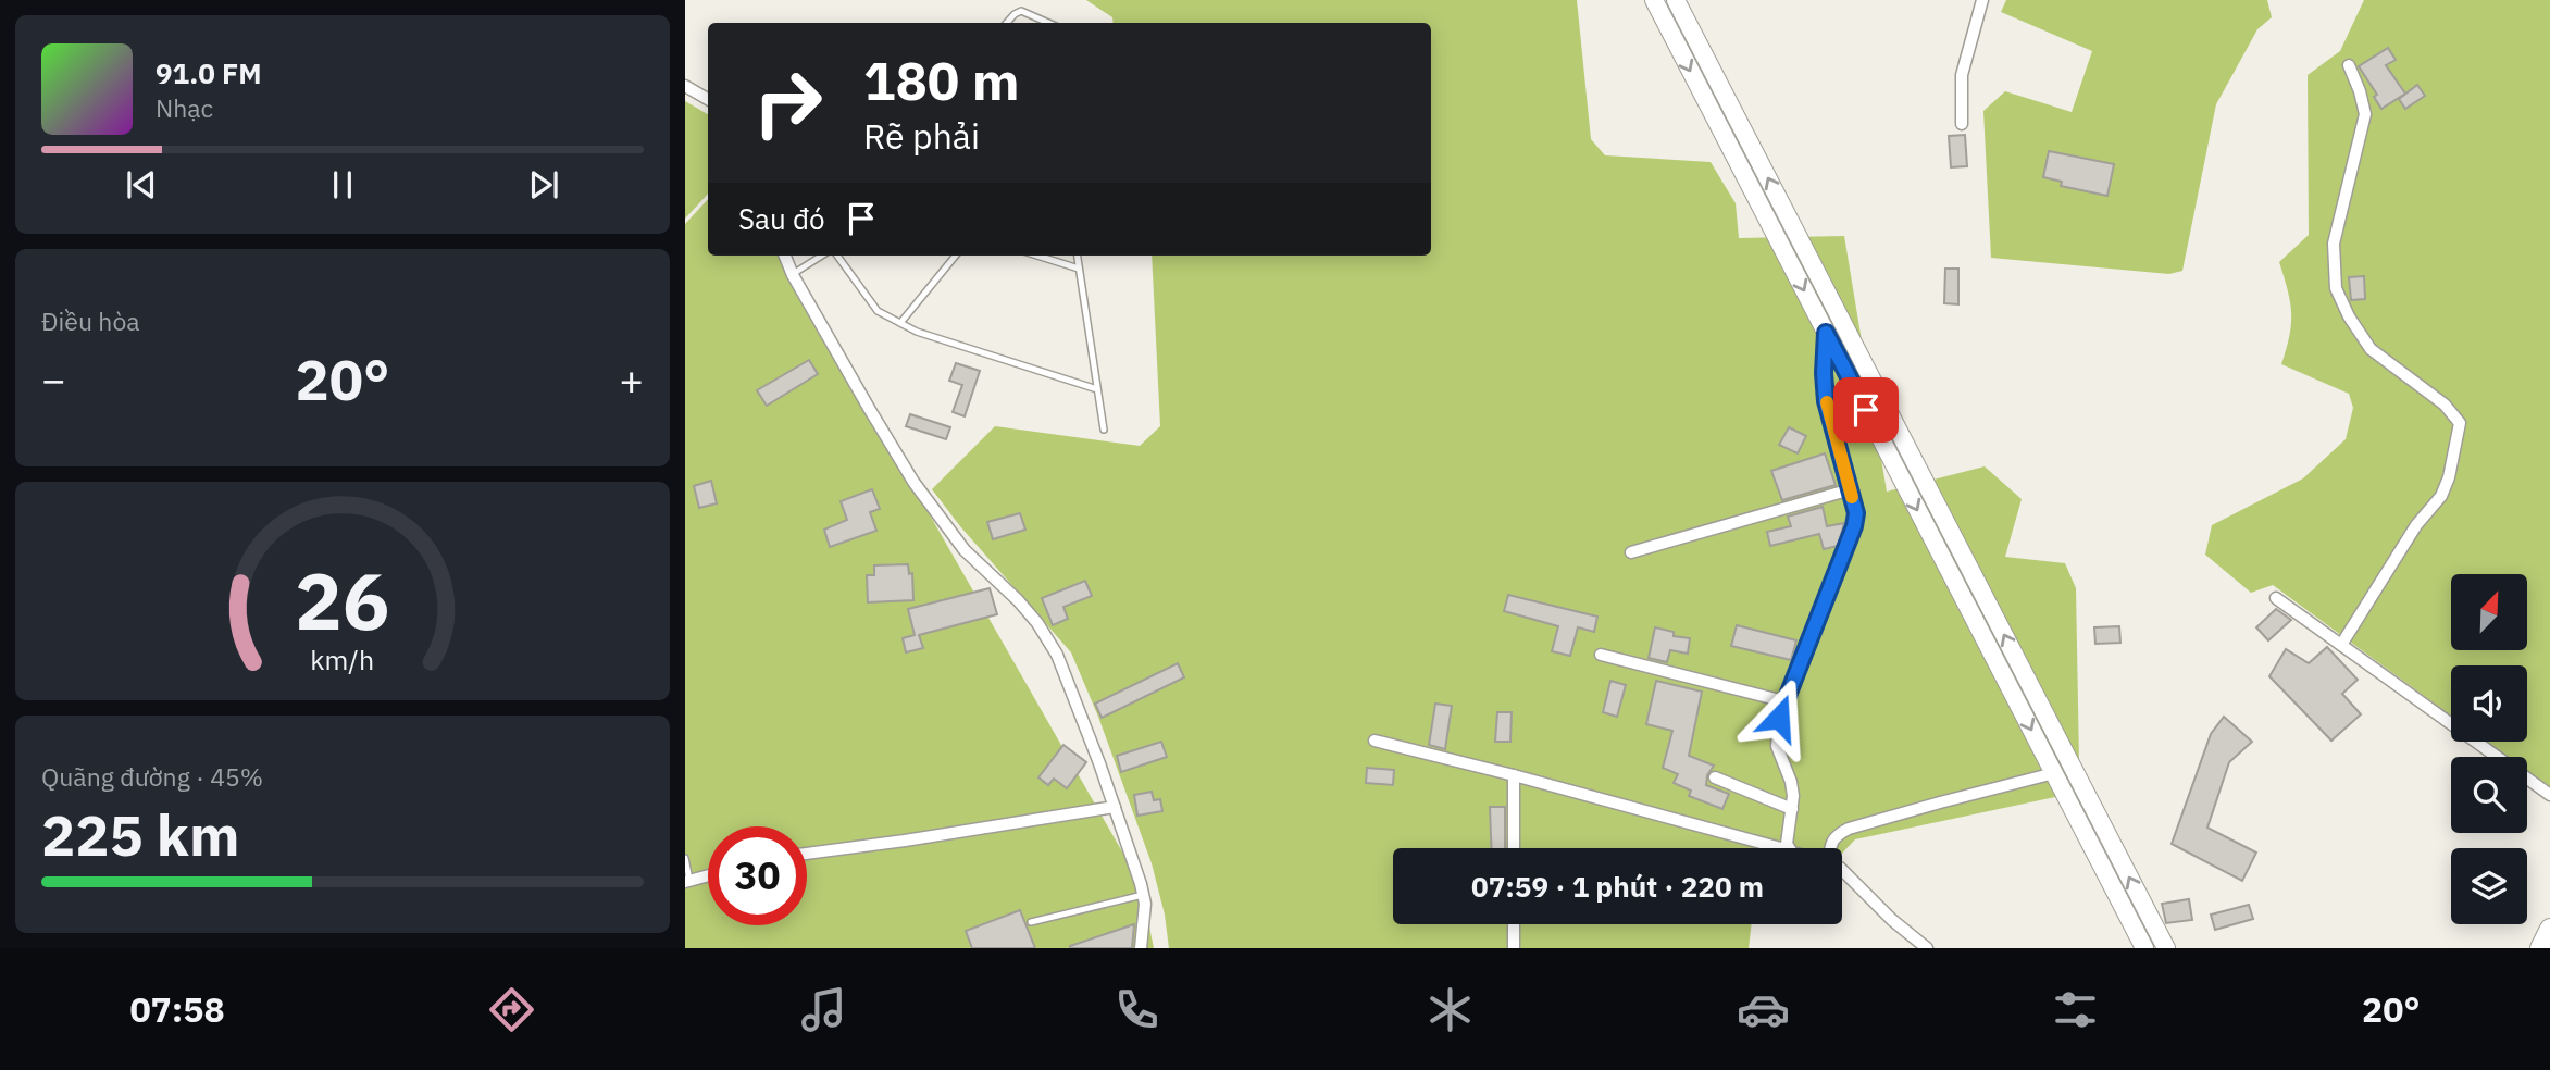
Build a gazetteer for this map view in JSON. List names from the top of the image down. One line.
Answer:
{"north":"top right","page":{"turn":["180 m","Rẽ phải"],"song":["91.0 FM","Nhạc"],"then":"Sau đó","tile":["Điều hòa",["Quãng đường · 45%","225 km"]],"heat":["−","20°","+"],"limit":"30","trip":"07:59 · 1 phút · 220 m","tabs":["07:58","20°"],"gauge":["26","km/h"]}}
